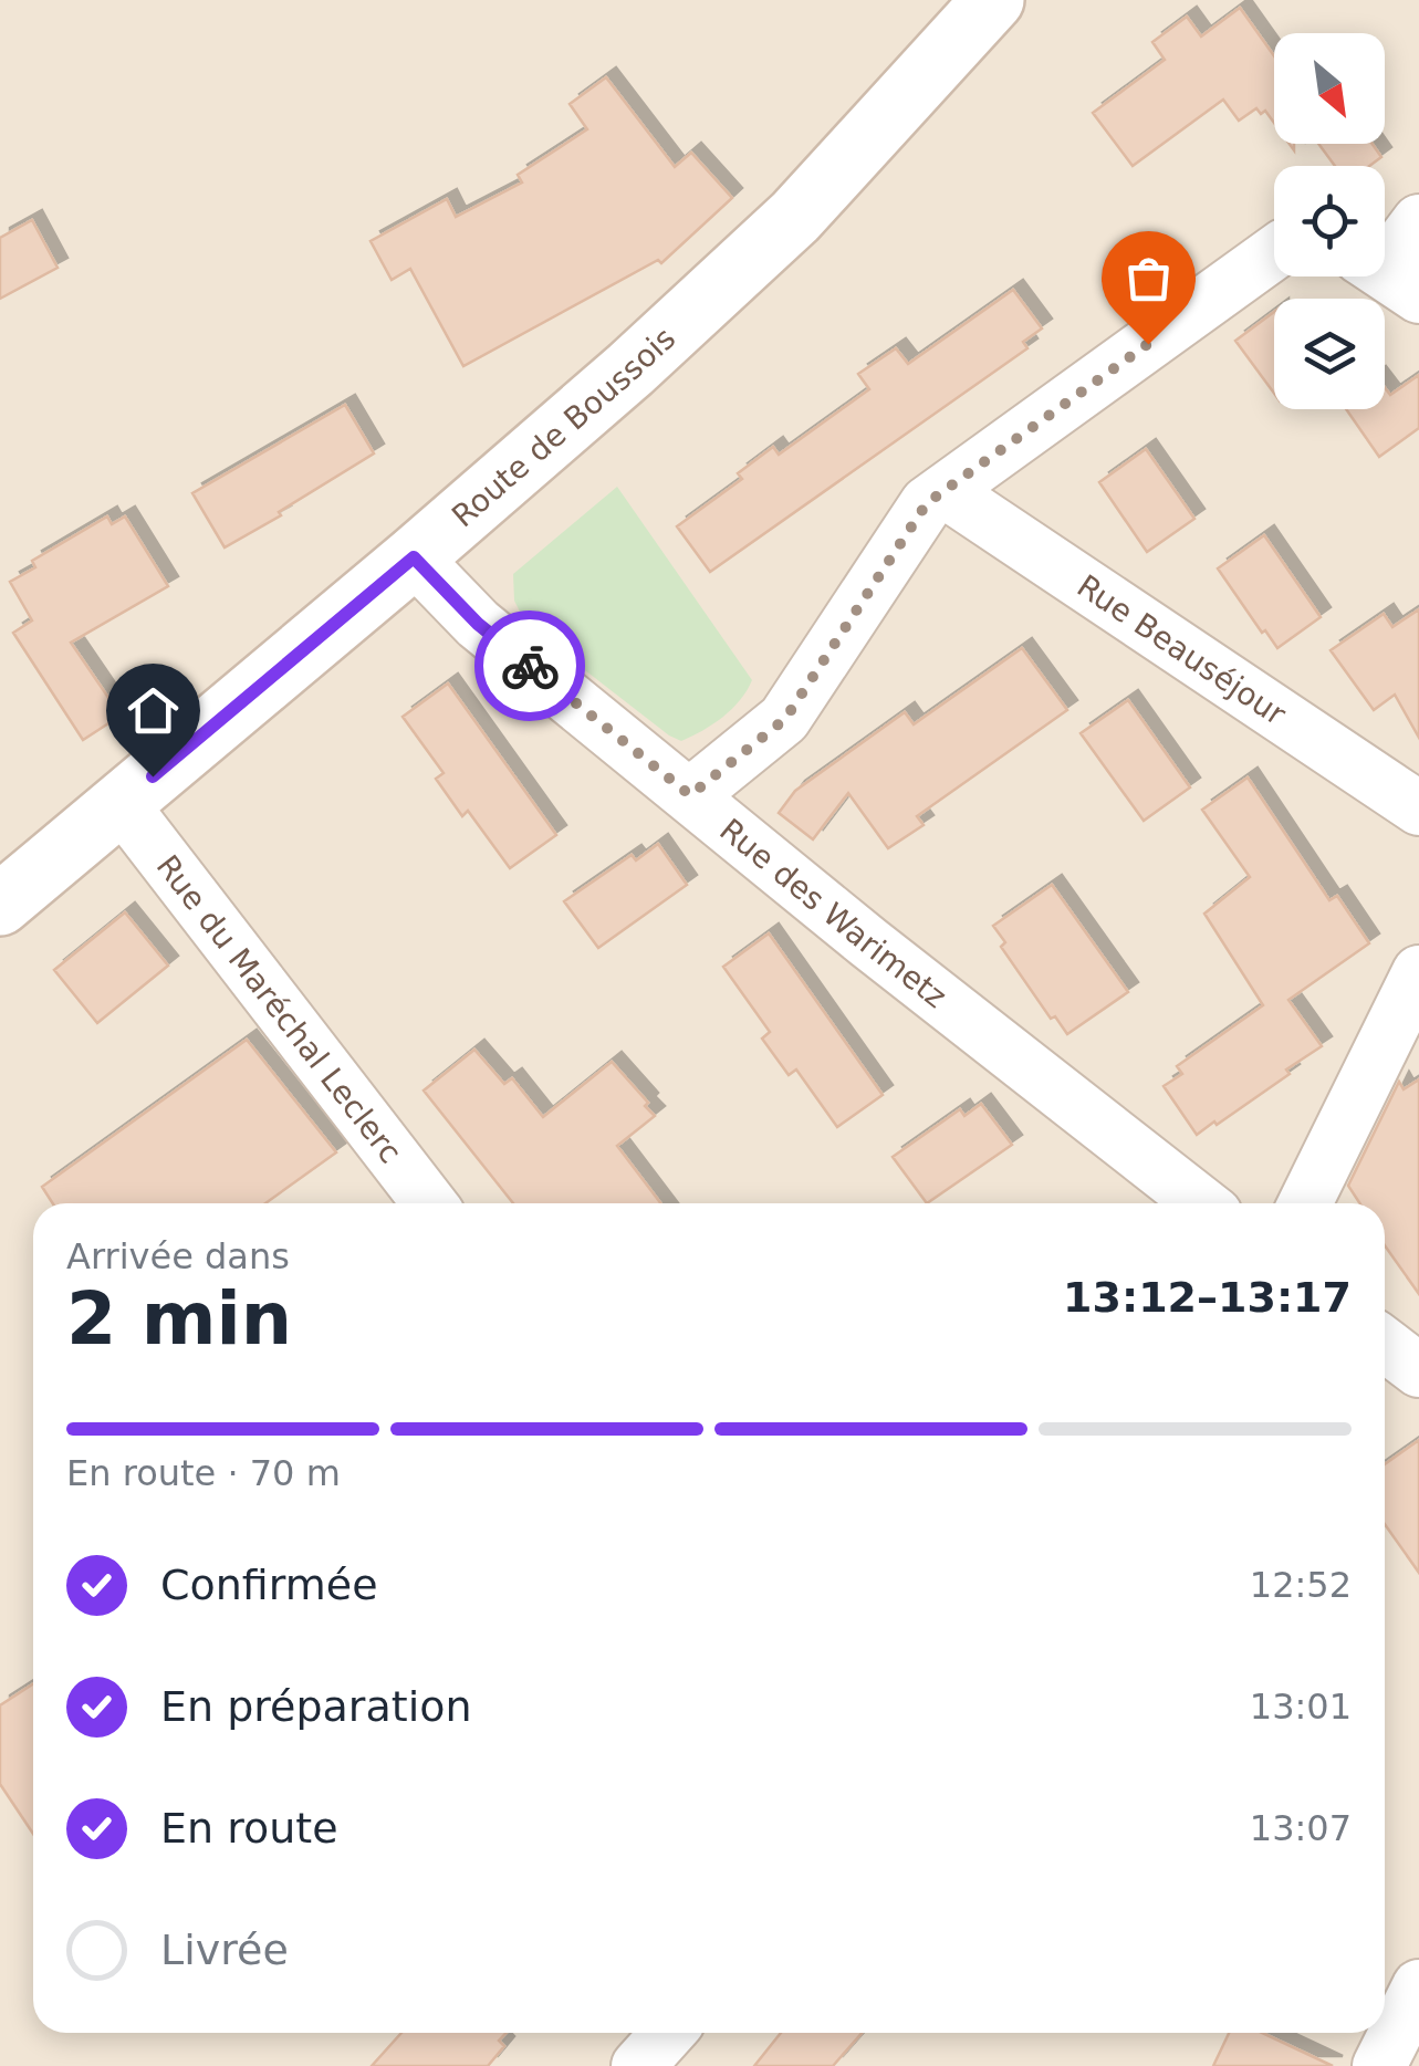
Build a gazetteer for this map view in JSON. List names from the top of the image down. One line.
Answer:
{"streets":{"street":["Route de Boussois","Rue Beauséjour","Rue des Warimetz","Rue du Maréchal Leclerc"]},"crossings":[["Route de Boussois","Rue des Warimetz"],["Route de Boussois","Rue du Maréchal Leclerc"]],"north":"bottom right","page":{"heading":["2 min","Arrivée dans","13:12–13:17"],"bar":"En route · 70 m","list":[["Confirmée","12:52"],["En préparation","13:01"],["En route","13:07"],"Livrée"]}}
